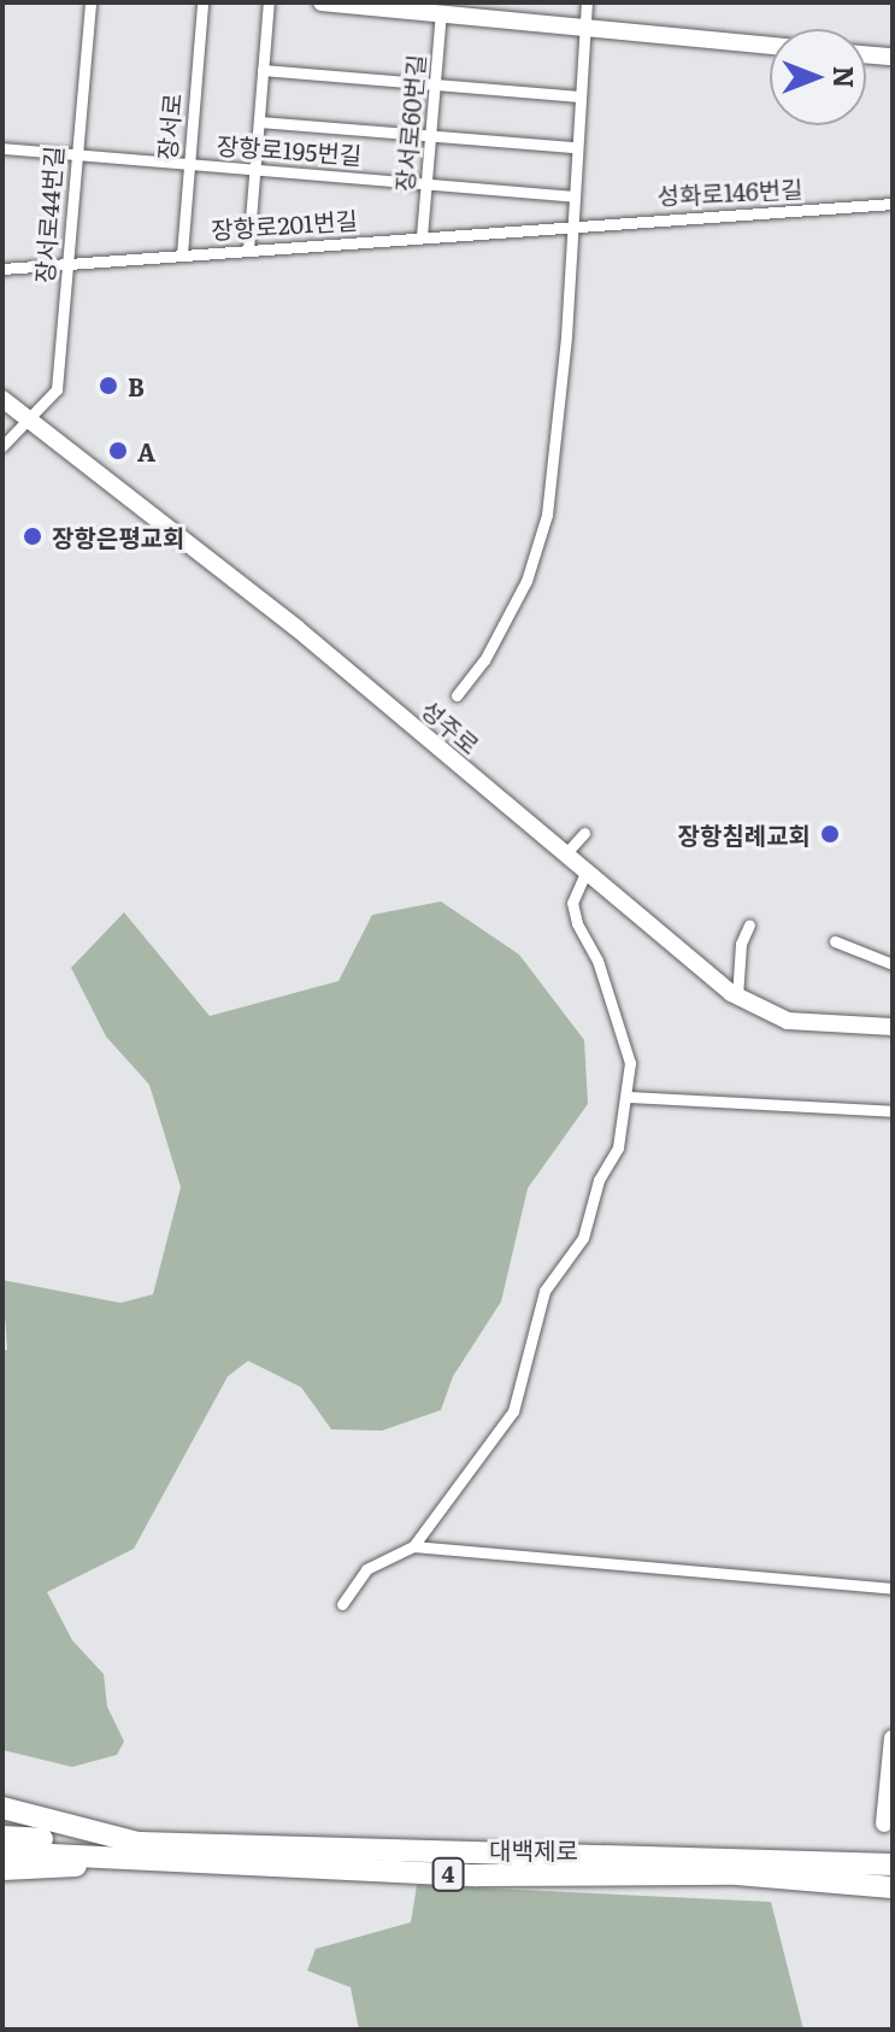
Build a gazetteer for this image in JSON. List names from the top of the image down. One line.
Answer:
{"streets":{"highway":["대백제로","4"],"street":["장서로60번길","장서로","장항로195번길","성화로146번길","장서로44번길","장항로201번길","성주로"]},"crossings":[["장서로60번길","장항로195번길"],["장서로60번길","장항로201번길"],["장서로","장항로195번길"],["장서로","장항로201번길"],["장항로195번길","장서로44번길"],["성화로146번길","장항로201번길"],["장서로44번길","장항로201번길"],["장서로44번길","성주로"]],"places":["B","A","장항은평교회","장항침례교회"],"north":"right"}
